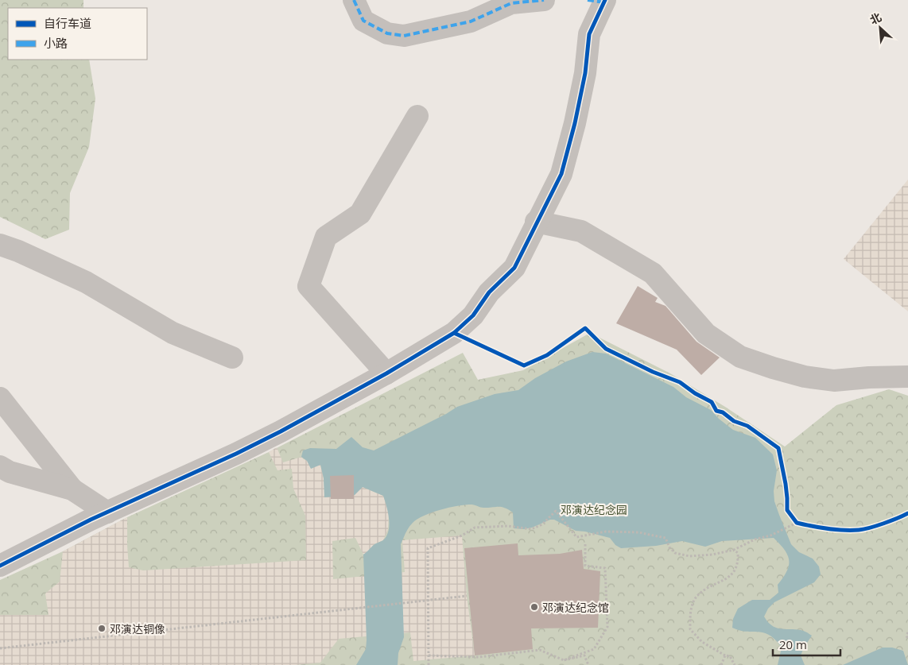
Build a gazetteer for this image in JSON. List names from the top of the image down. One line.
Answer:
{"parks":["邓演达纪念园"],"places":["邓演达纪念馆","邓演达铜像"],"legend":["自行车道","小路"],"scale_bar":"20 m","north":"top left"}
